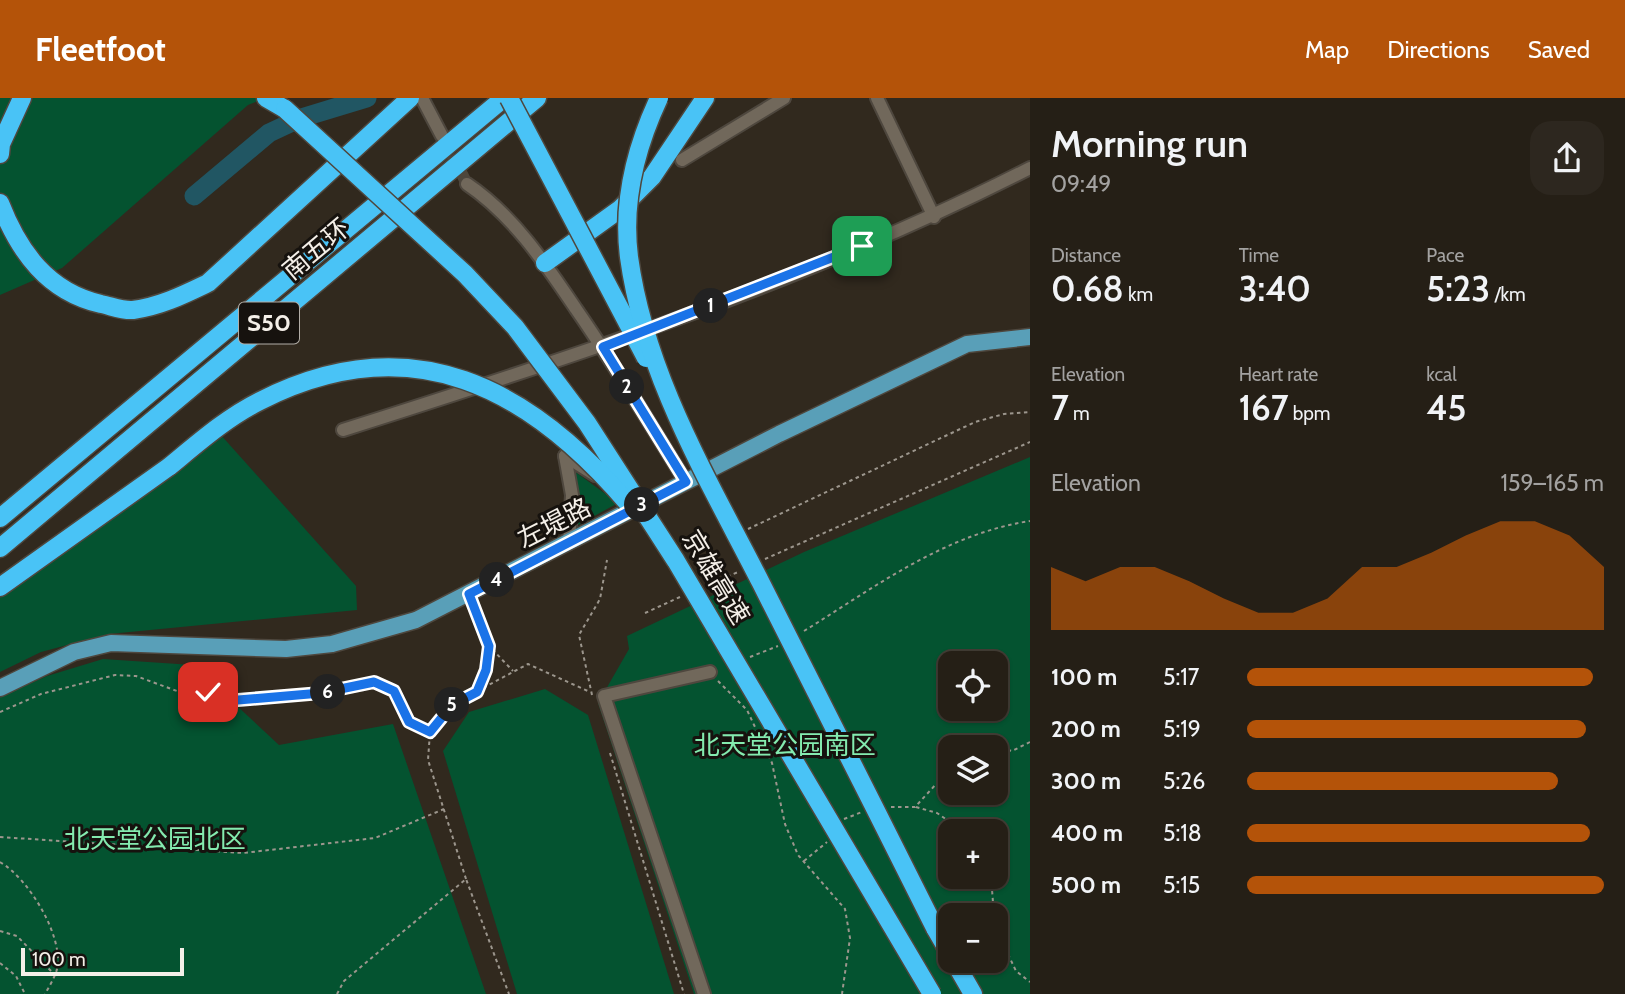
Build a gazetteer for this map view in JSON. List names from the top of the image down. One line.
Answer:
{"streets":{"highway":["南五环","S50","京雄高速"],"main road":["左堤路"]},"parks":["北天堂公园南区","北天堂公园北区"],"scale_bar":"100 m","page":{"header":"Fleetfoot","nav":["Map","Directions","Saved"],"heading":["Morning run","09:49"],"stats":[["Distance","0.68 km"],["Time","3:40"],["Pace","5:23 /km"],["Elevation","7 m"],["Heart rate","167 bpm"],["kcal","45"]],"pins":["1","2","3","4","6","5"],"chart":["Elevation","159–165 m"],"map_buttons":["+","−"],"list":[{"name":"100 m","note":"5:17"},{"name":"200 m","note":"5:19"},{"name":"300 m","note":"5:26"},{"name":"400 m","note":"5:18"},{"name":"500 m","note":"5:15"}],"scale":"100 m"}}
